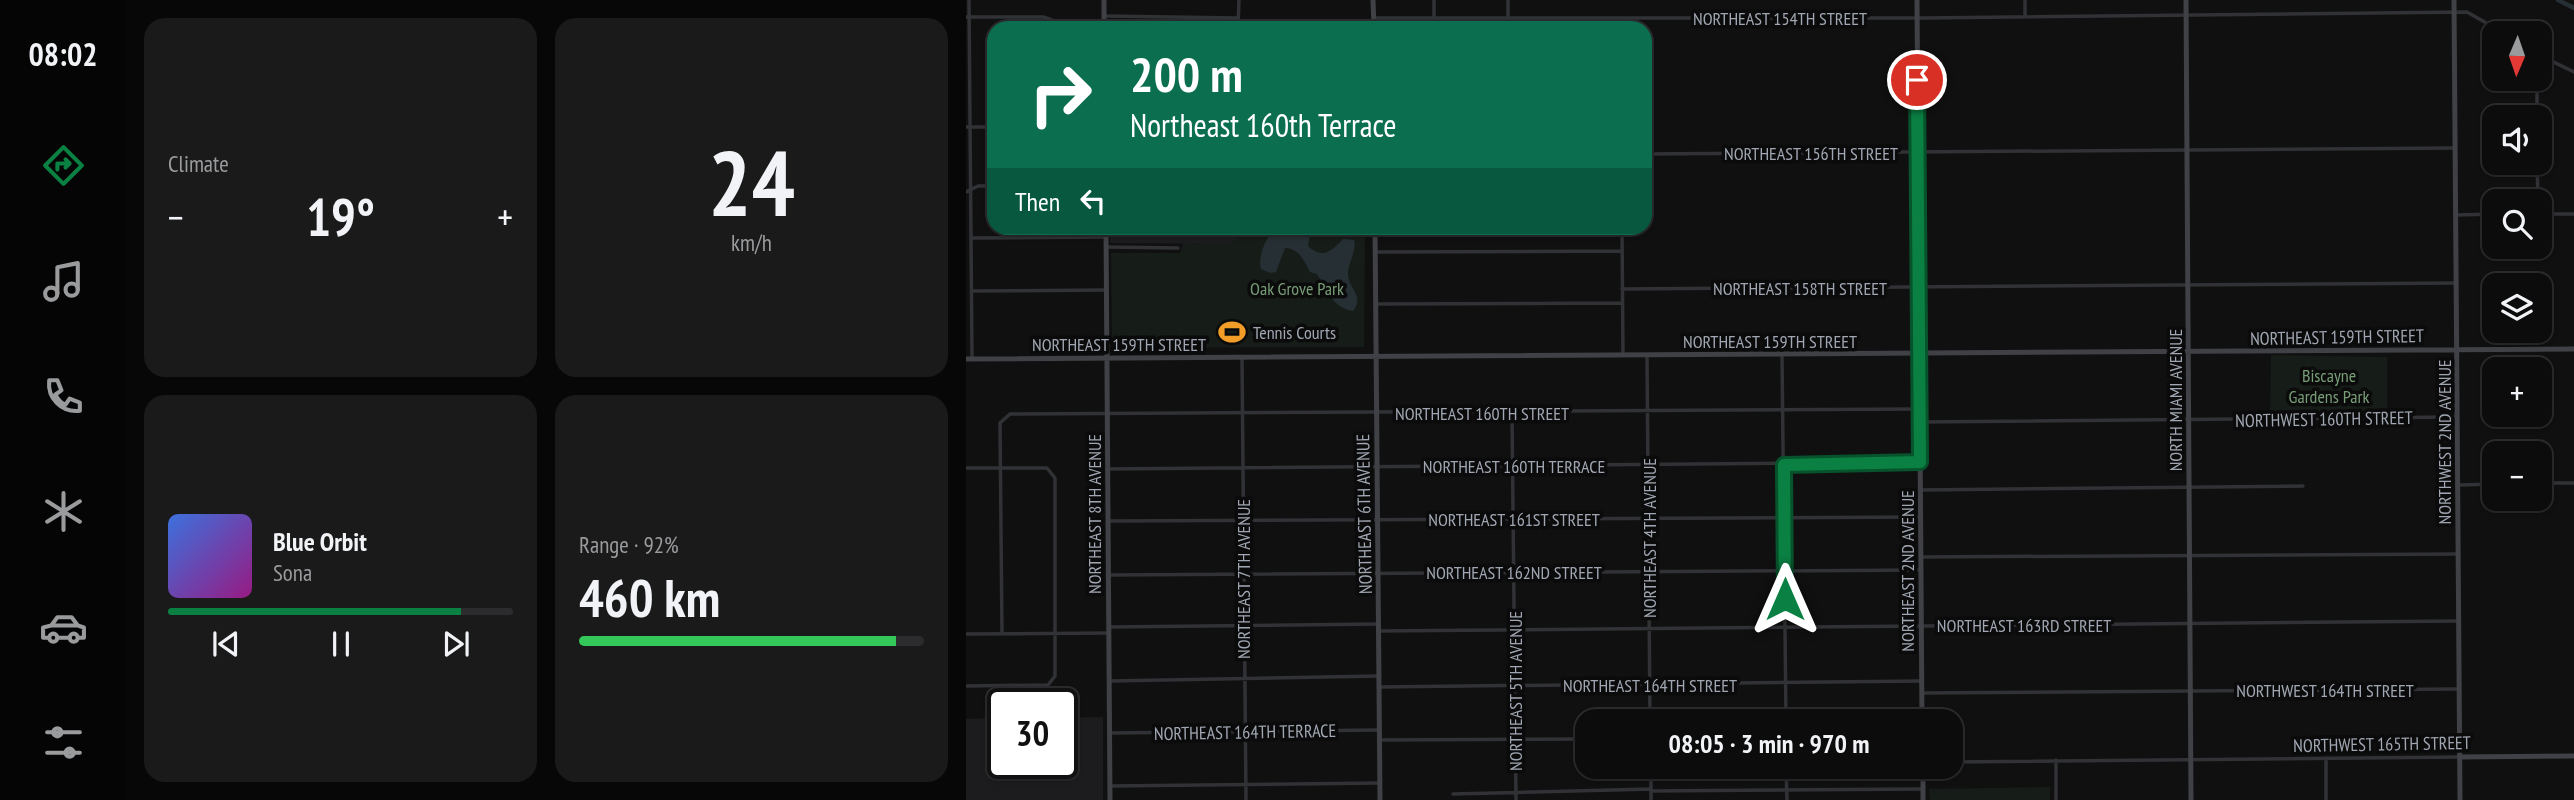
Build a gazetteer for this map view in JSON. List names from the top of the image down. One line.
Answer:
{"streets":{"street":["NORTHEAST 154TH STREET","NORTHEAST 156TH STREET","NORTHEAST 158TH STREET","NORTHEAST 159TH STREET","NORTH MIAMI AVENUE","NORTHEAST 160TH STREET","NORTHWEST 160TH STREET","NORTHWEST 2ND AVENUE","NORTHEAST 160TH TERRACE","NORTHEAST 8TH AVENUE","NORTHEAST 6TH AVENUE","NORTHEAST 161ST STREET","NORTHEAST 4TH AVENUE","NORTHEAST 2ND AVENUE","NORTHEAST 162ND STREET","NORTHEAST 7TH AVENUE","NORTHEAST 163RD STREET","NORTHEAST 164TH STREET","NORTHWEST 164TH STREET","NORTHEAST 5TH AVENUE","NORTHEAST 164TH TERRACE","NORTHWEST 165TH STREET"]},"crossings":[["NORTHEAST 154TH STREET","NORTH MIAMI AVENUE"],["NORTHEAST 154TH STREET","NORTHWEST 2ND AVENUE"],["NORTHEAST 154TH STREET","NORTHEAST 2ND AVENUE"],["NORTHEAST 156TH STREET","NORTH MIAMI AVENUE"],["NORTHEAST 156TH STREET","NORTHWEST 2ND AVENUE"],["NORTHEAST 156TH STREET","NORTHEAST 2ND AVENUE"],["NORTHEAST 158TH STREET","NORTH MIAMI AVENUE"],["NORTHEAST 158TH STREET","NORTHWEST 2ND AVENUE"],["NORTHEAST 158TH STREET","NORTHEAST 2ND AVENUE"],["NORTHEAST 159TH STREET","NORTH MIAMI AVENUE"],["NORTHEAST 159TH STREET","NORTHWEST 2ND AVENUE"],["NORTHEAST 159TH STREET","NORTHEAST 8TH AVENUE"],["NORTHEAST 159TH STREET","NORTHEAST 6TH AVENUE"],["NORTHEAST 159TH STREET","NORTHEAST 4TH AVENUE"],["NORTHEAST 159TH STREET","NORTHEAST 2ND AVENUE"],["NORTHEAST 159TH STREET","NORTHEAST 7TH AVENUE"],["NORTH MIAMI AVENUE","NORTHWEST 160TH STREET"],["NORTH MIAMI AVENUE","NORTHEAST 163RD STREET"],["NORTH MIAMI AVENUE","NORTHWEST 164TH STREET"],["NORTH MIAMI AVENUE","NORTHWEST 165TH STREET"],["NORTHEAST 160TH STREET","NORTHEAST 8TH AVENUE"],["NORTHEAST 160TH STREET","NORTHEAST 6TH AVENUE"],["NORTHEAST 160TH STREET","NORTHEAST 4TH AVENUE"],["NORTHEAST 160TH STREET","NORTHEAST 2ND AVENUE"],["NORTHEAST 160TH STREET","NORTHEAST 7TH AVENUE"],["NORTHEAST 160TH STREET","NORTHEAST 5TH AVENUE"],["NORTHWEST 160TH STREET","NORTHWEST 2ND AVENUE"],["NORTHWEST 2ND AVENUE","NORTHEAST 163RD STREET"],["NORTHWEST 2ND AVENUE","NORTHWEST 164TH STREET"],["NORTHWEST 2ND AVENUE","NORTHWEST 165TH STREET"],["NORTHEAST 160TH TERRACE","NORTHEAST 8TH AVENUE"],["NORTHEAST 160TH TERRACE","NORTHEAST 6TH AVENUE"],["NORTHEAST 160TH TERRACE","NORTHEAST 4TH AVENUE"],["NORTHEAST 160TH TERRACE","NORTHEAST 2ND AVENUE"],["NORTHEAST 160TH TERRACE","NORTHEAST 7TH AVENUE"],["NORTHEAST 160TH TERRACE","NORTHEAST 5TH AVENUE"],["NORTHEAST 8TH AVENUE","NORTHEAST 161ST STREET"],["NORTHEAST 8TH AVENUE","NORTHEAST 162ND STREET"],["NORTHEAST 8TH AVENUE","NORTHEAST 163RD STREET"],["NORTHEAST 8TH AVENUE","NORTHEAST 164TH TERRACE"],["NORTHEAST 6TH AVENUE","NORTHEAST 161ST STREET"],["NORTHEAST 6TH AVENUE","NORTHEAST 162ND STREET"],["NORTHEAST 6TH AVENUE","NORTHEAST 163RD STREET"],["NORTHEAST 6TH AVENUE","NORTHEAST 164TH STREET"],["NORTHEAST 6TH AVENUE","NORTHEAST 164TH TERRACE"],["NORTHEAST 161ST STREET","NORTHEAST 4TH AVENUE"],["NORTHEAST 161ST STREET","NORTHEAST 2ND AVENUE"],["NORTHEAST 161ST STREET","NORTHEAST 7TH AVENUE"],["NORTHEAST 161ST STREET","NORTHEAST 5TH AVENUE"],["NORTHEAST 4TH AVENUE","NORTHEAST 162ND STREET"],["NORTHEAST 4TH AVENUE","NORTHEAST 163RD STREET"],["NORTHEAST 4TH AVENUE","NORTHEAST 164TH STREET"],["NORTHEAST 2ND AVENUE","NORTHEAST 162ND STREET"],["NORTHEAST 2ND AVENUE","NORTHEAST 163RD STREET"],["NORTHEAST 2ND AVENUE","NORTHEAST 164TH STREET"],["NORTHEAST 162ND STREET","NORTHEAST 7TH AVENUE"],["NORTHEAST 162ND STREET","NORTHEAST 5TH AVENUE"],["NORTHEAST 7TH AVENUE","NORTHEAST 163RD STREET"],["NORTHEAST 7TH AVENUE","NORTHEAST 164TH TERRACE"],["NORTHEAST 163RD STREET","NORTHEAST 5TH AVENUE"],["NORTHEAST 164TH STREET","NORTHEAST 5TH AVENUE"]],"parks":["Oak Grove Park","Biscayne Gardens Park"],"places":{"sports":["Tennis Courts"]},"north":"bottom","page":{"tabs":"08:02","tile":["Climate",["24","km/h"],["Range · 92%","460 km"]],"map_buttons":["+","−"],"turn":["200 m","Northeast 160th Terrace"],"then":"Then","heat":["−","19°","+"],"song":["Blue Orbit","Sona"],"limit":"30","trip":"08:05 · 3 min · 970 m"}}
